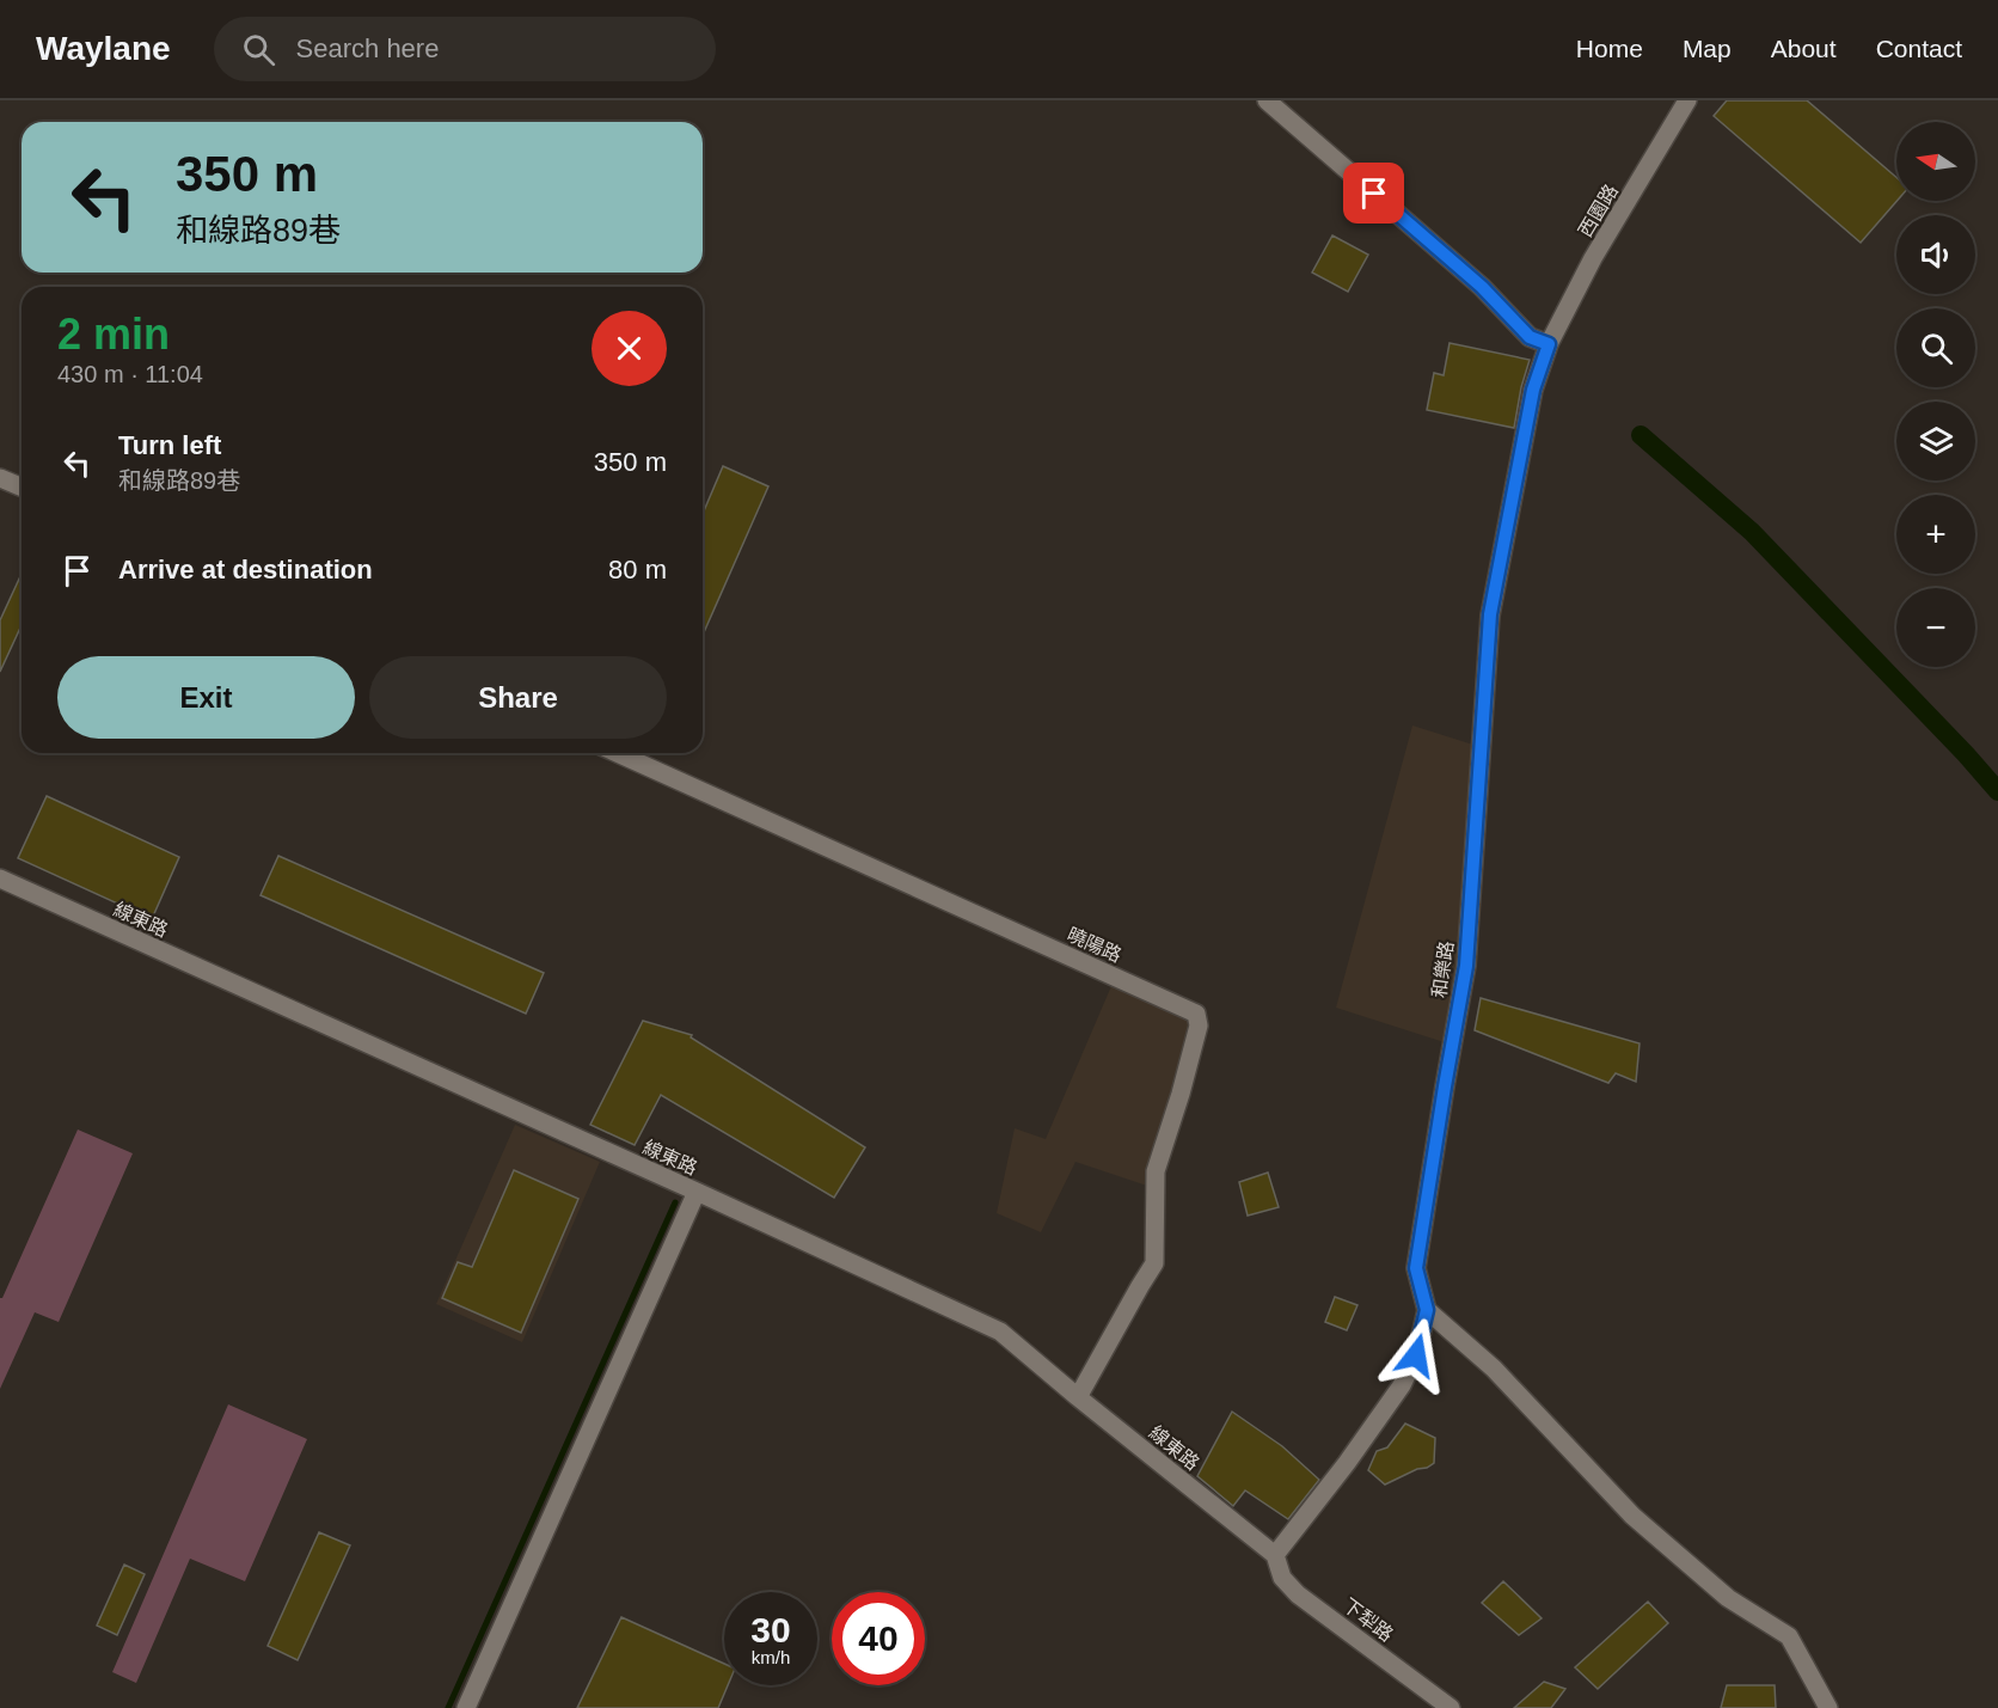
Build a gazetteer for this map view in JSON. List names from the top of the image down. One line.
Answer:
{"streets":{"street":["西園路","線東路","曉陽路","和樂路","下犁路"]},"crossings":[["西園路","和樂路"],["線東路","曉陽路"],["線東路","和樂路"],["線東路","下犁路"],["和樂路","下犁路"]],"north":"left","page":{"header":"Waylane","search":"Search here","nav":["Home","Map","About","Contact"],"map_buttons":["+","−"],"turn":["350 m","和線路89巷"],"heading":["2 min","430 m · 11:04"],"list":[{"name":"Turn left","note":"和線路89巷","value":"350 m"},{"name":"Arrive at destination","value":"80 m"}],"buttons":["Exit","Share"],"speed":"30 km/h","limit":"40"}}
